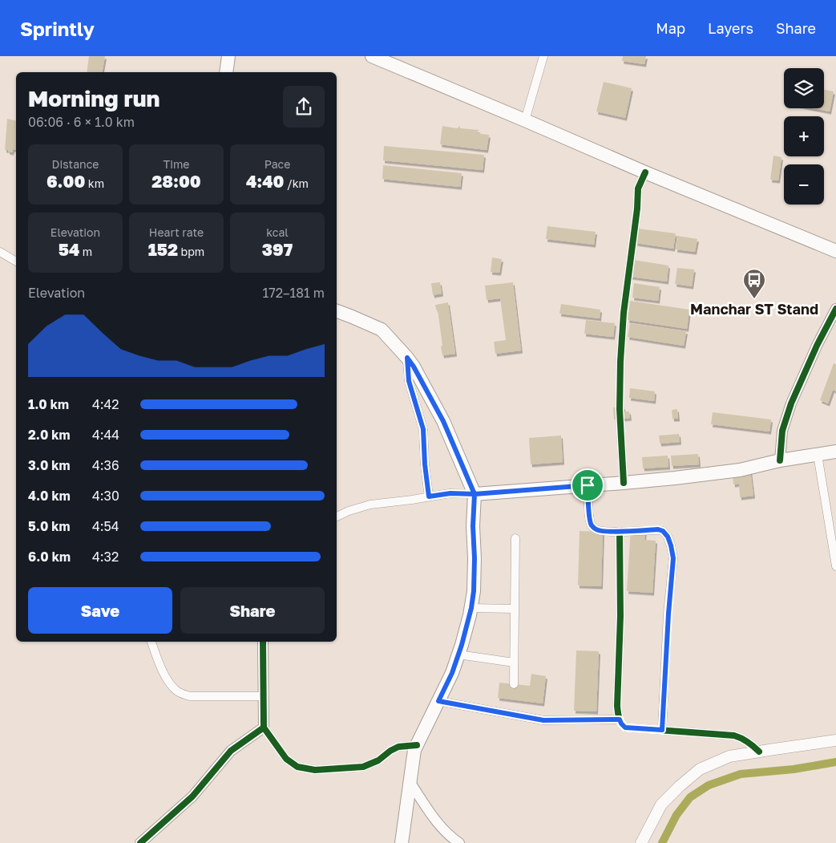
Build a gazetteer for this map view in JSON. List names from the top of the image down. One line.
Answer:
{"places":{"bus stop":["Manchar ST Stand"]},"page":{"header":"Sprintly","nav":["Map","Layers","Share"],"map_buttons":["+","−"],"heading":["Morning run","06:06 · 6 × 1.0 km"],"stats":[["Distance","6.00 km"],["Time","28:00"],["Pace","4:40 /km"],["Elevation","54 m"],["Heart rate","152 bpm"],["kcal","397"]],"chart":["Elevation","172–181 m"],"list":[{"name":"1.0 km","note":"4:42"},{"name":"2.0 km","note":"4:44"},{"name":"3.0 km","note":"4:36"},{"name":"4.0 km","note":"4:30"},{"name":"5.0 km","note":"4:54"},{"name":"6.0 km","note":"4:32"}],"buttons":["Save","Share"]}}
